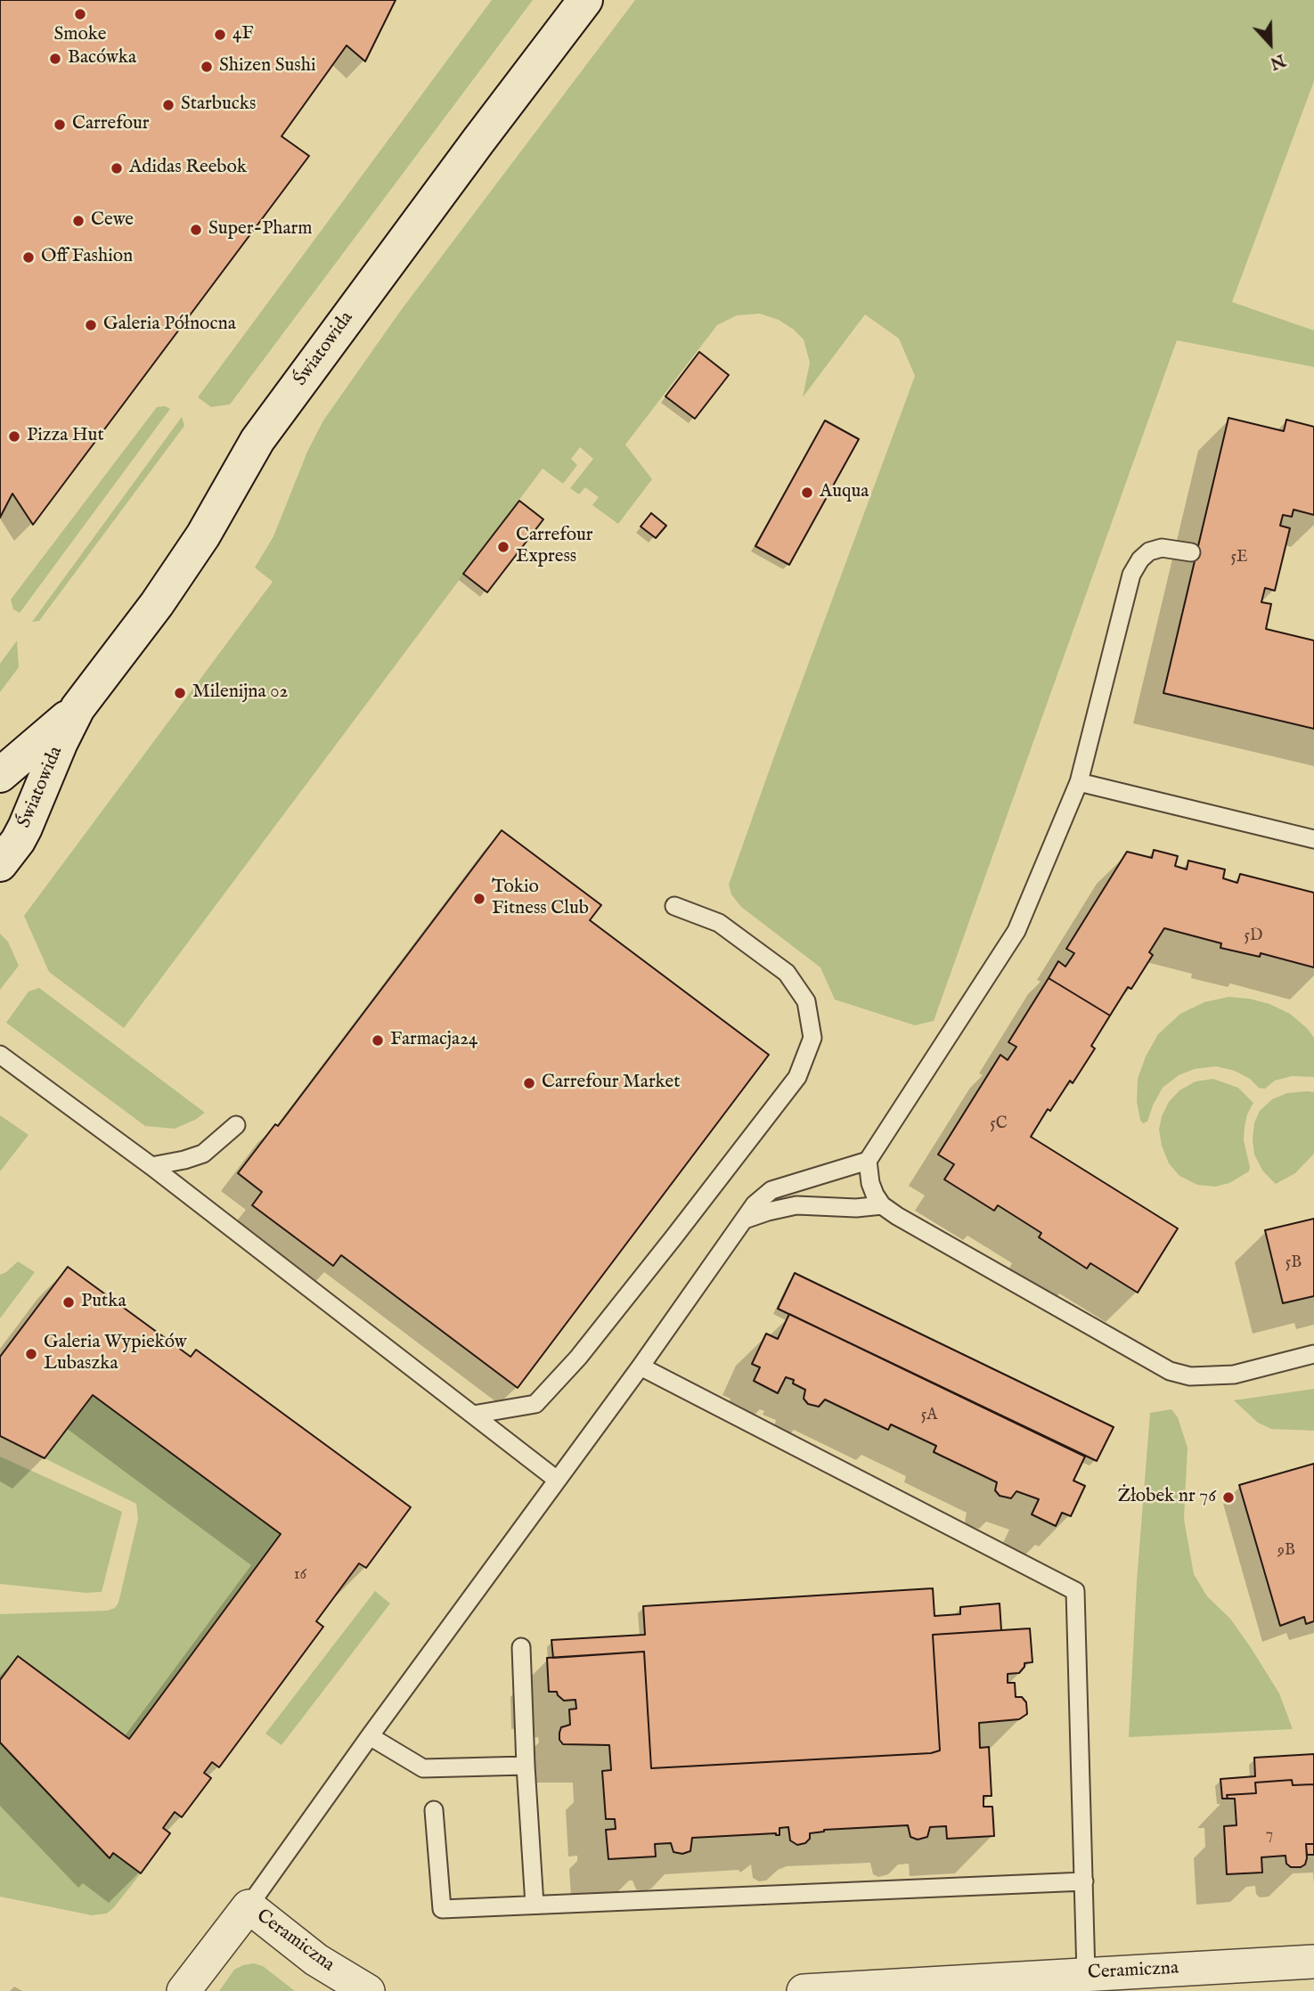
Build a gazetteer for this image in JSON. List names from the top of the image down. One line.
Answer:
{"streets":{"street":["Światowida","Ceramiczna"]},"places":["Smoke","4F","Bacówka","Shizen Sushi","Starbucks","Carrefour","Adidas Reebok","Cewe","Super-Pharm","Off Fashion","Galeria Północna","Pizza Hut","Auqua","Carrefour Express","Milenijna 02","Tokio Fitness Club","Farmacja24","Carrefour Market","Putka","Galeria Wypieków Lubaszka","Żłobek nr 76"],"house_numbers":["5E","5D","5C","5B","5A","9B","16","7"],"north":"bottom"}
